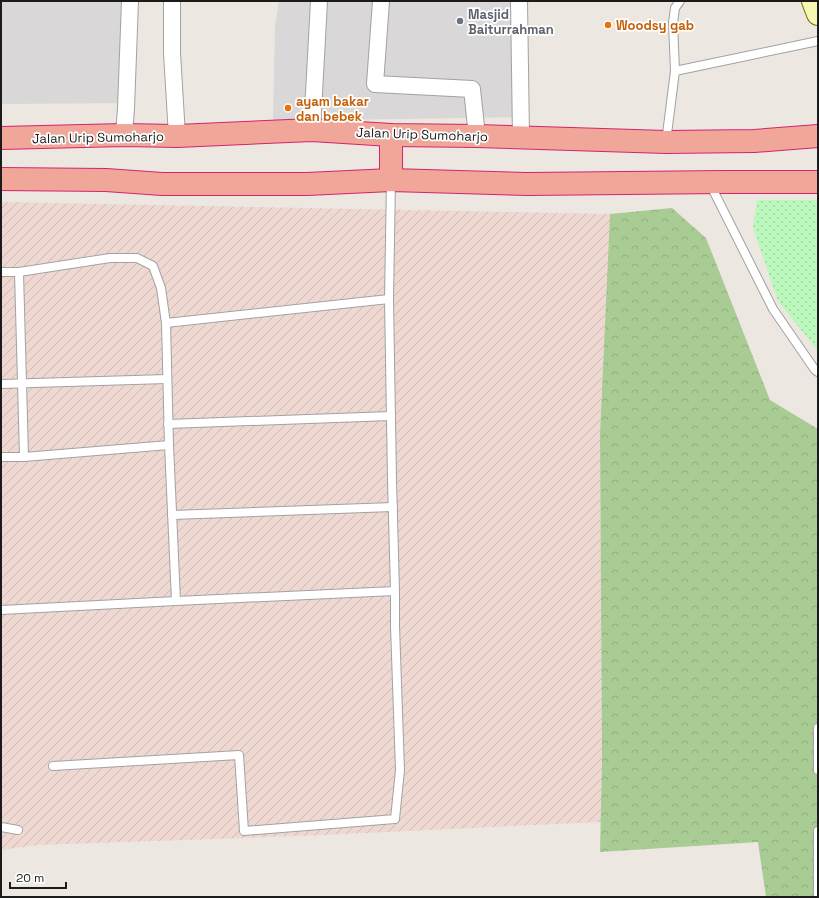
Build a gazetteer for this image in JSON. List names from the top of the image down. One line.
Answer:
{"streets":{"highway":["Jalan Urip Sumoharjo"]},"places":["Masjid Baiturrahman","Woodsy gab","ayam bakar dan bebek"],"scale_bar":"20 m"}
